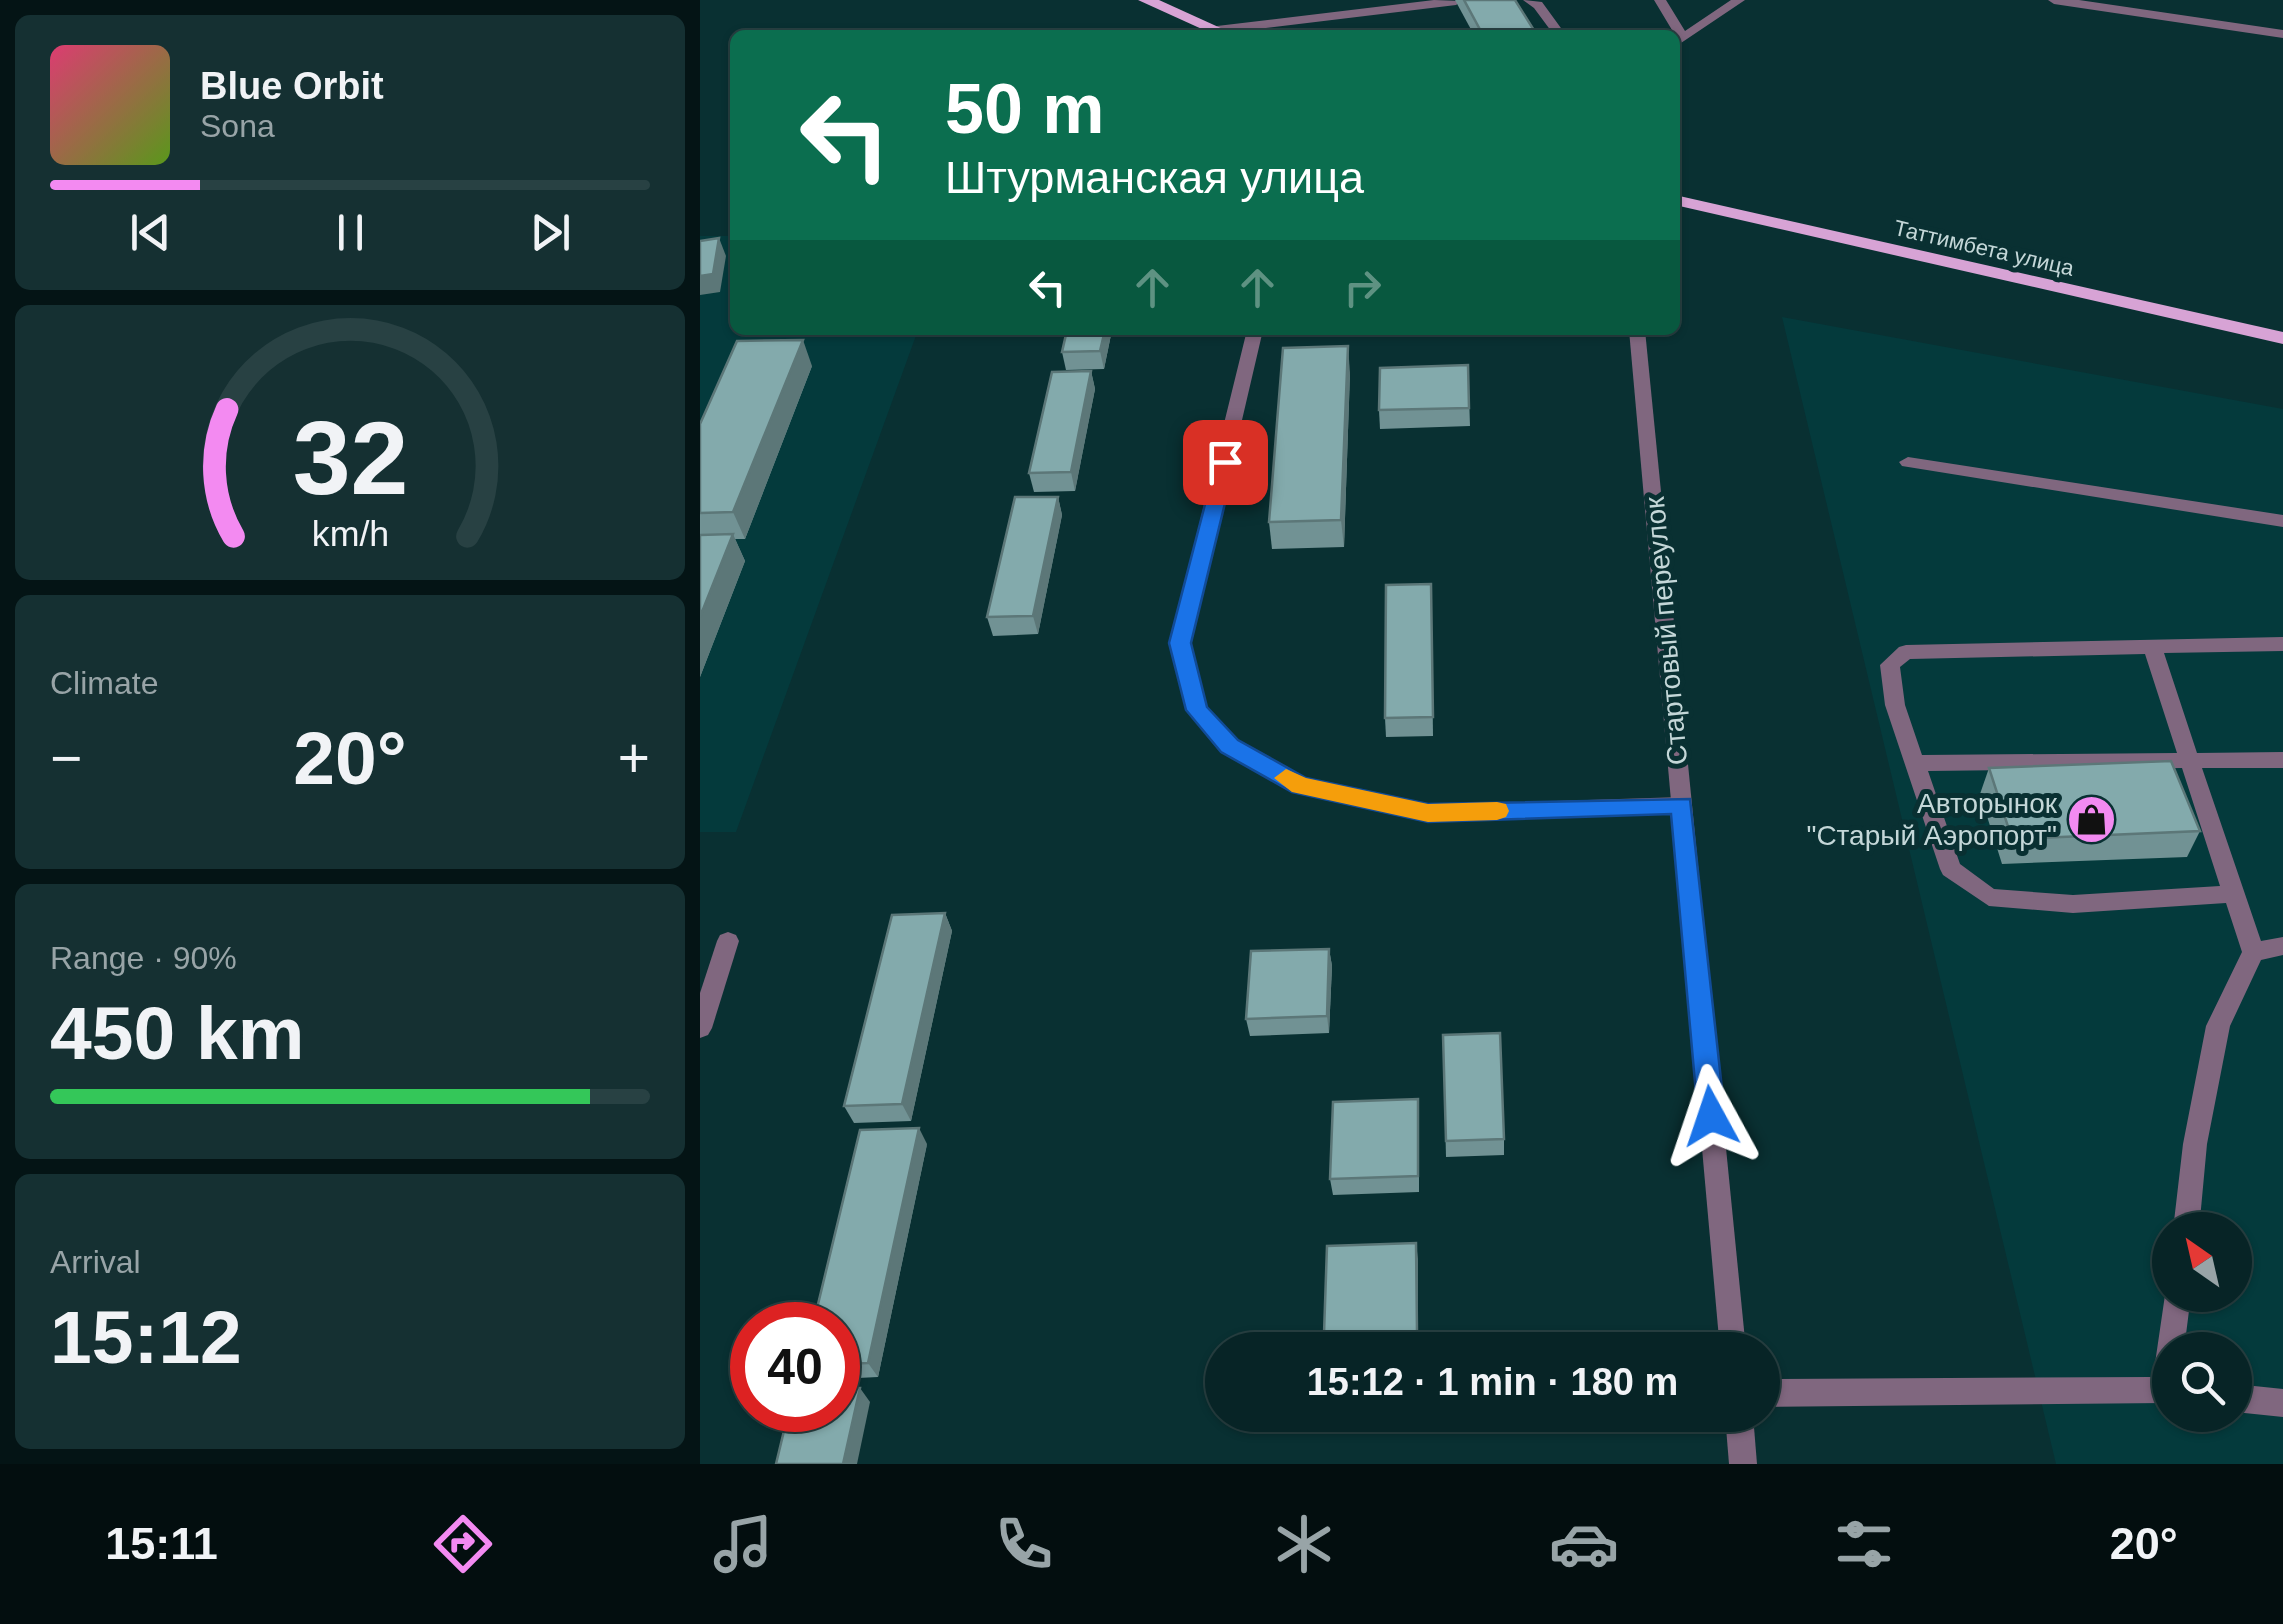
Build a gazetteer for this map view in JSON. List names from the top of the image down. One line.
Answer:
{"streets":{"main road":["Таттимбета улица"],"street":["Стартовый переулок"]},"places":{"shop":["Авторынок \"Старый Аэропорт\""]},"north":"top left","page":{"turn":["50 m","Штурманская улица"],"song":["Blue Orbit","Sona"],"tile":["Climate",["Range · 90%","450 km"],["Arrival","15:12"]],"heat":["−","20°","+"],"limit":"40","trip":"15:12 · 1 min · 180 m","tabs":["15:11","20°"],"gauge":["32","km/h"]}}
